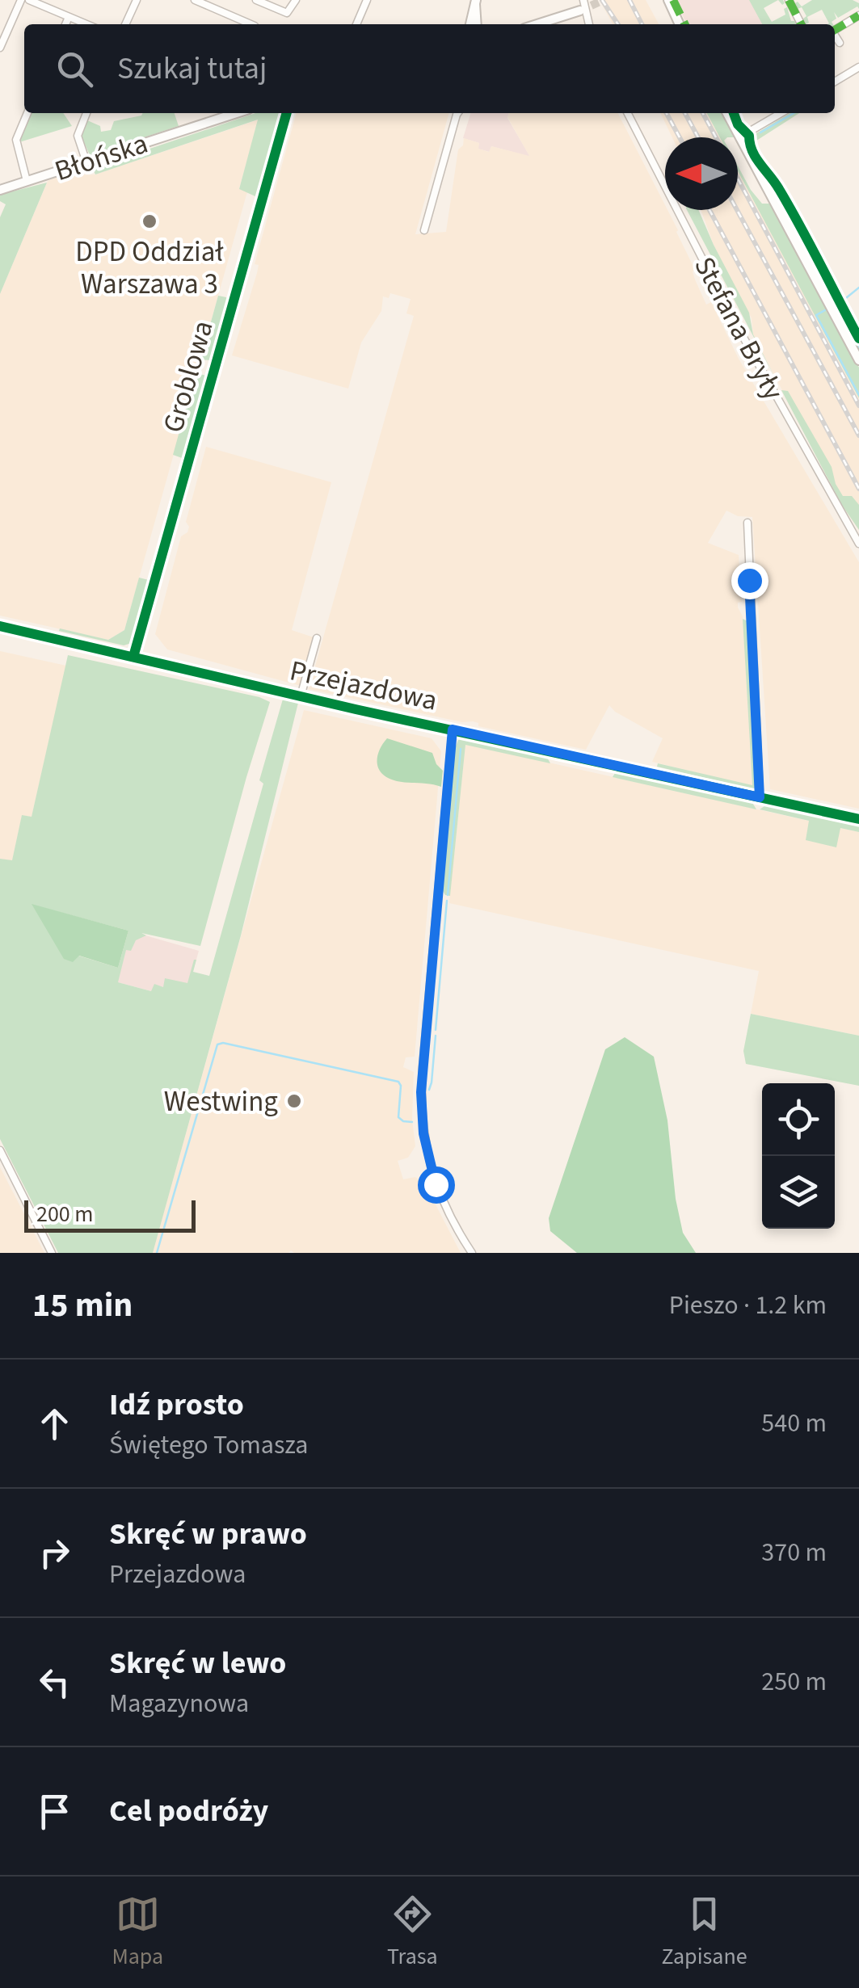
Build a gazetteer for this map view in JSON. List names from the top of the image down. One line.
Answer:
{"streets":{"street":["Błońska","Stefana Bryły","Groblowa","Przejazdowa"]},"crossings":[["Groblowa","Przejazdowa"]],"places":["DPD Oddział Warszawa 3","Westwing"],"scale_bar":"200 m","north":"left","page":{"search":"Szukaj tutaj","scale":"200 m","heading":["15 min","Pieszo · 1.2 km"],"list":[["Idź prosto","Świętego Tomasza","540 m"],["Skręć w prawo","Przejazdowa","370 m"],["Skręć w lewo","Magazynowa","250 m"],"Cel podróży"],"nav":["Mapa","Trasa","Zapisane"]}}
